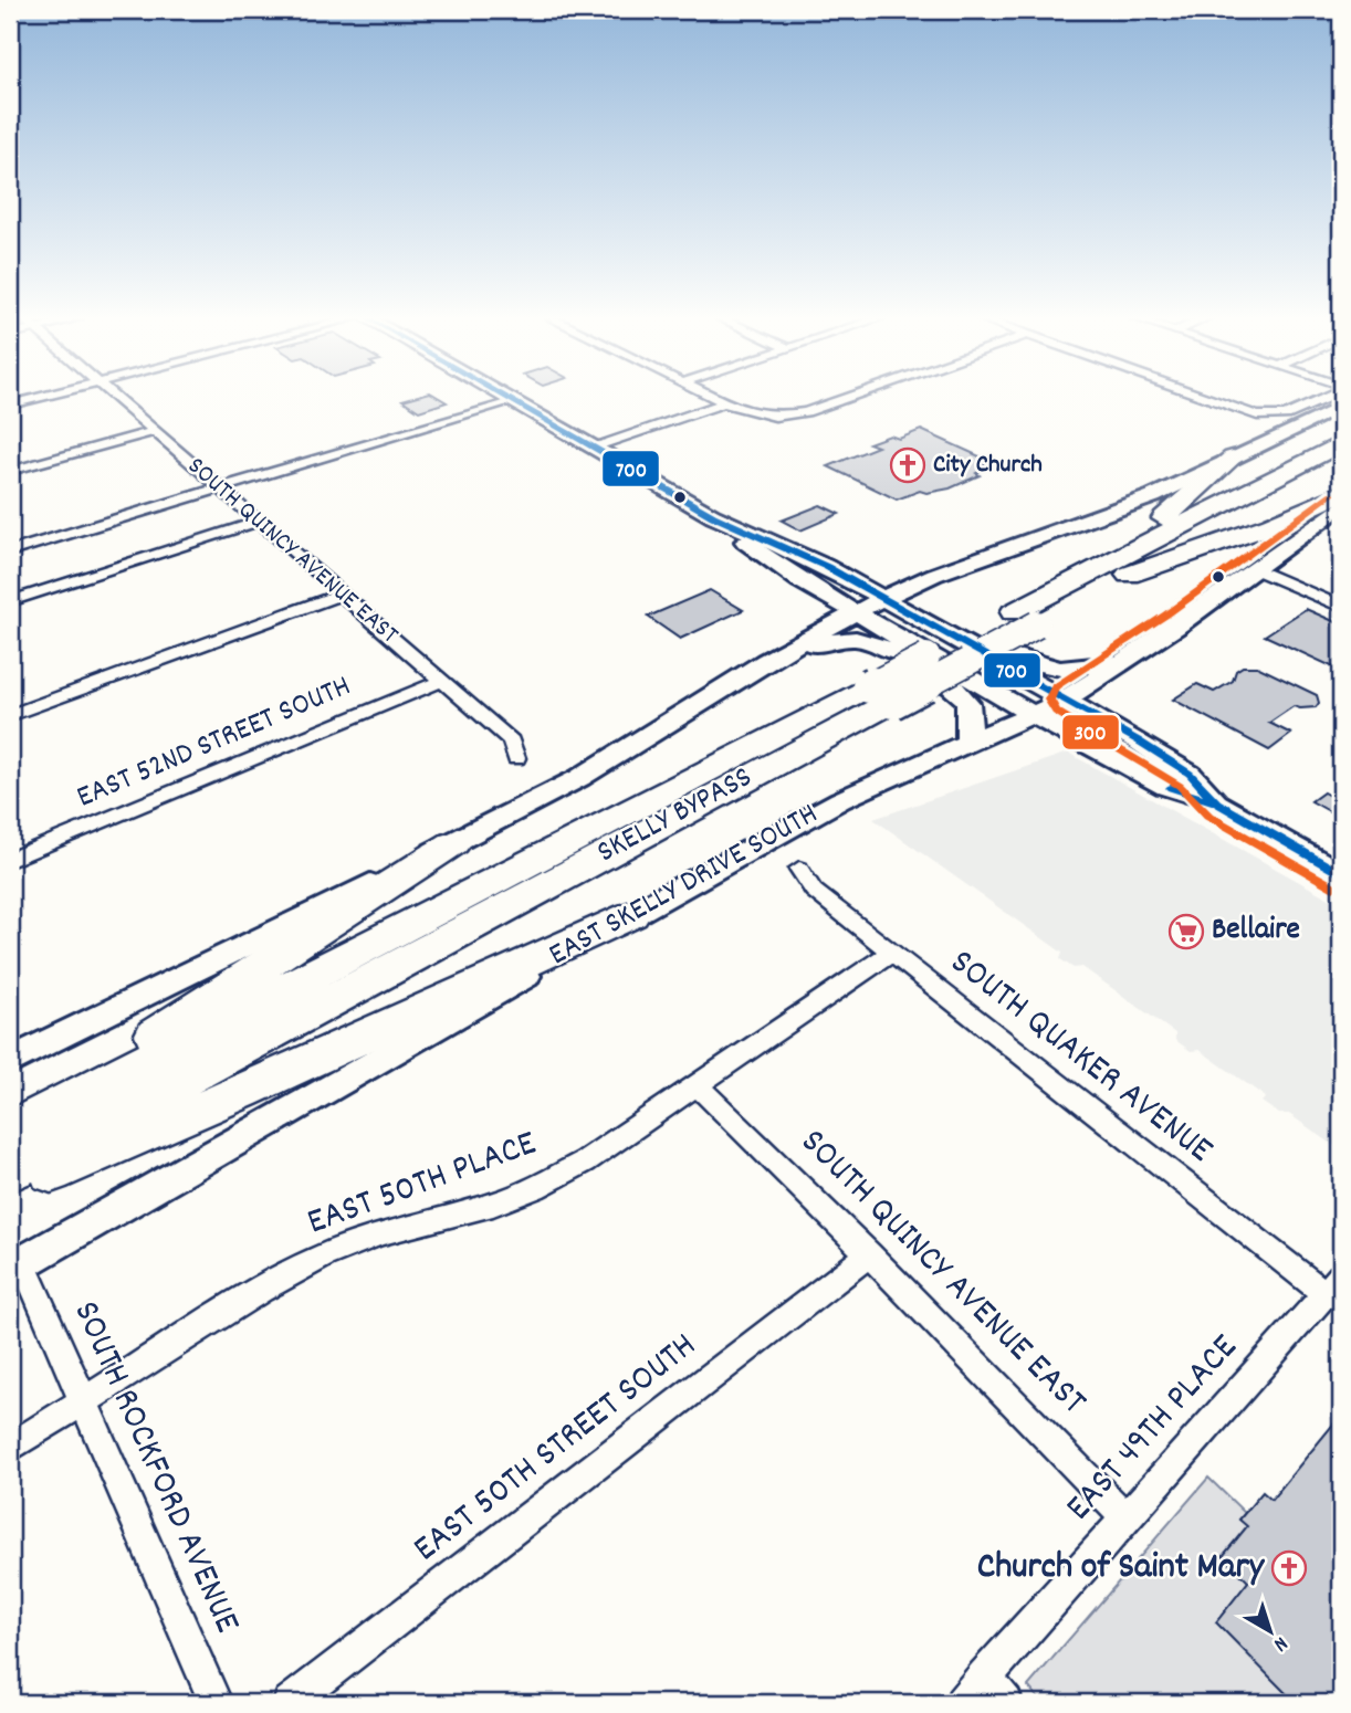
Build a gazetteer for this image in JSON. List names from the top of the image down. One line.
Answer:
{"streets":{"highway":["SKELLY BYPASS"],"main road":["EAST SKELLY DRIVE SOUTH"],"street":["SOUTH QUINCY AVENUE EAST","EAST 52ND STREET SOUTH","SOUTH QUAKER AVENUE","EAST 50TH PLACE","EAST 49TH PLACE","EAST 50TH STREET SOUTH","SOUTH ROCKFORD AVENUE"]},"crossings":[["SOUTH QUINCY AVENUE EAST","EAST 52ND STREET SOUTH"],["SOUTH QUINCY AVENUE EAST","EAST 50TH PLACE"],["SOUTH QUINCY AVENUE EAST","EAST 49TH PLACE"],["SOUTH QUINCY AVENUE EAST","EAST 50TH STREET SOUTH"],["EAST SKELLY DRIVE SOUTH","SOUTH ROCKFORD AVENUE"],["SOUTH QUAKER AVENUE","EAST 50TH PLACE"],["SOUTH QUAKER AVENUE","EAST 49TH PLACE"],["EAST 50TH PLACE","SOUTH ROCKFORD AVENUE"]],"places":{"church":["City Church","Church of Saint Mary"],"supermarket":["Bellaire"]},"lines":["transit line 700","transit line 300"],"north":"bottom right"}
